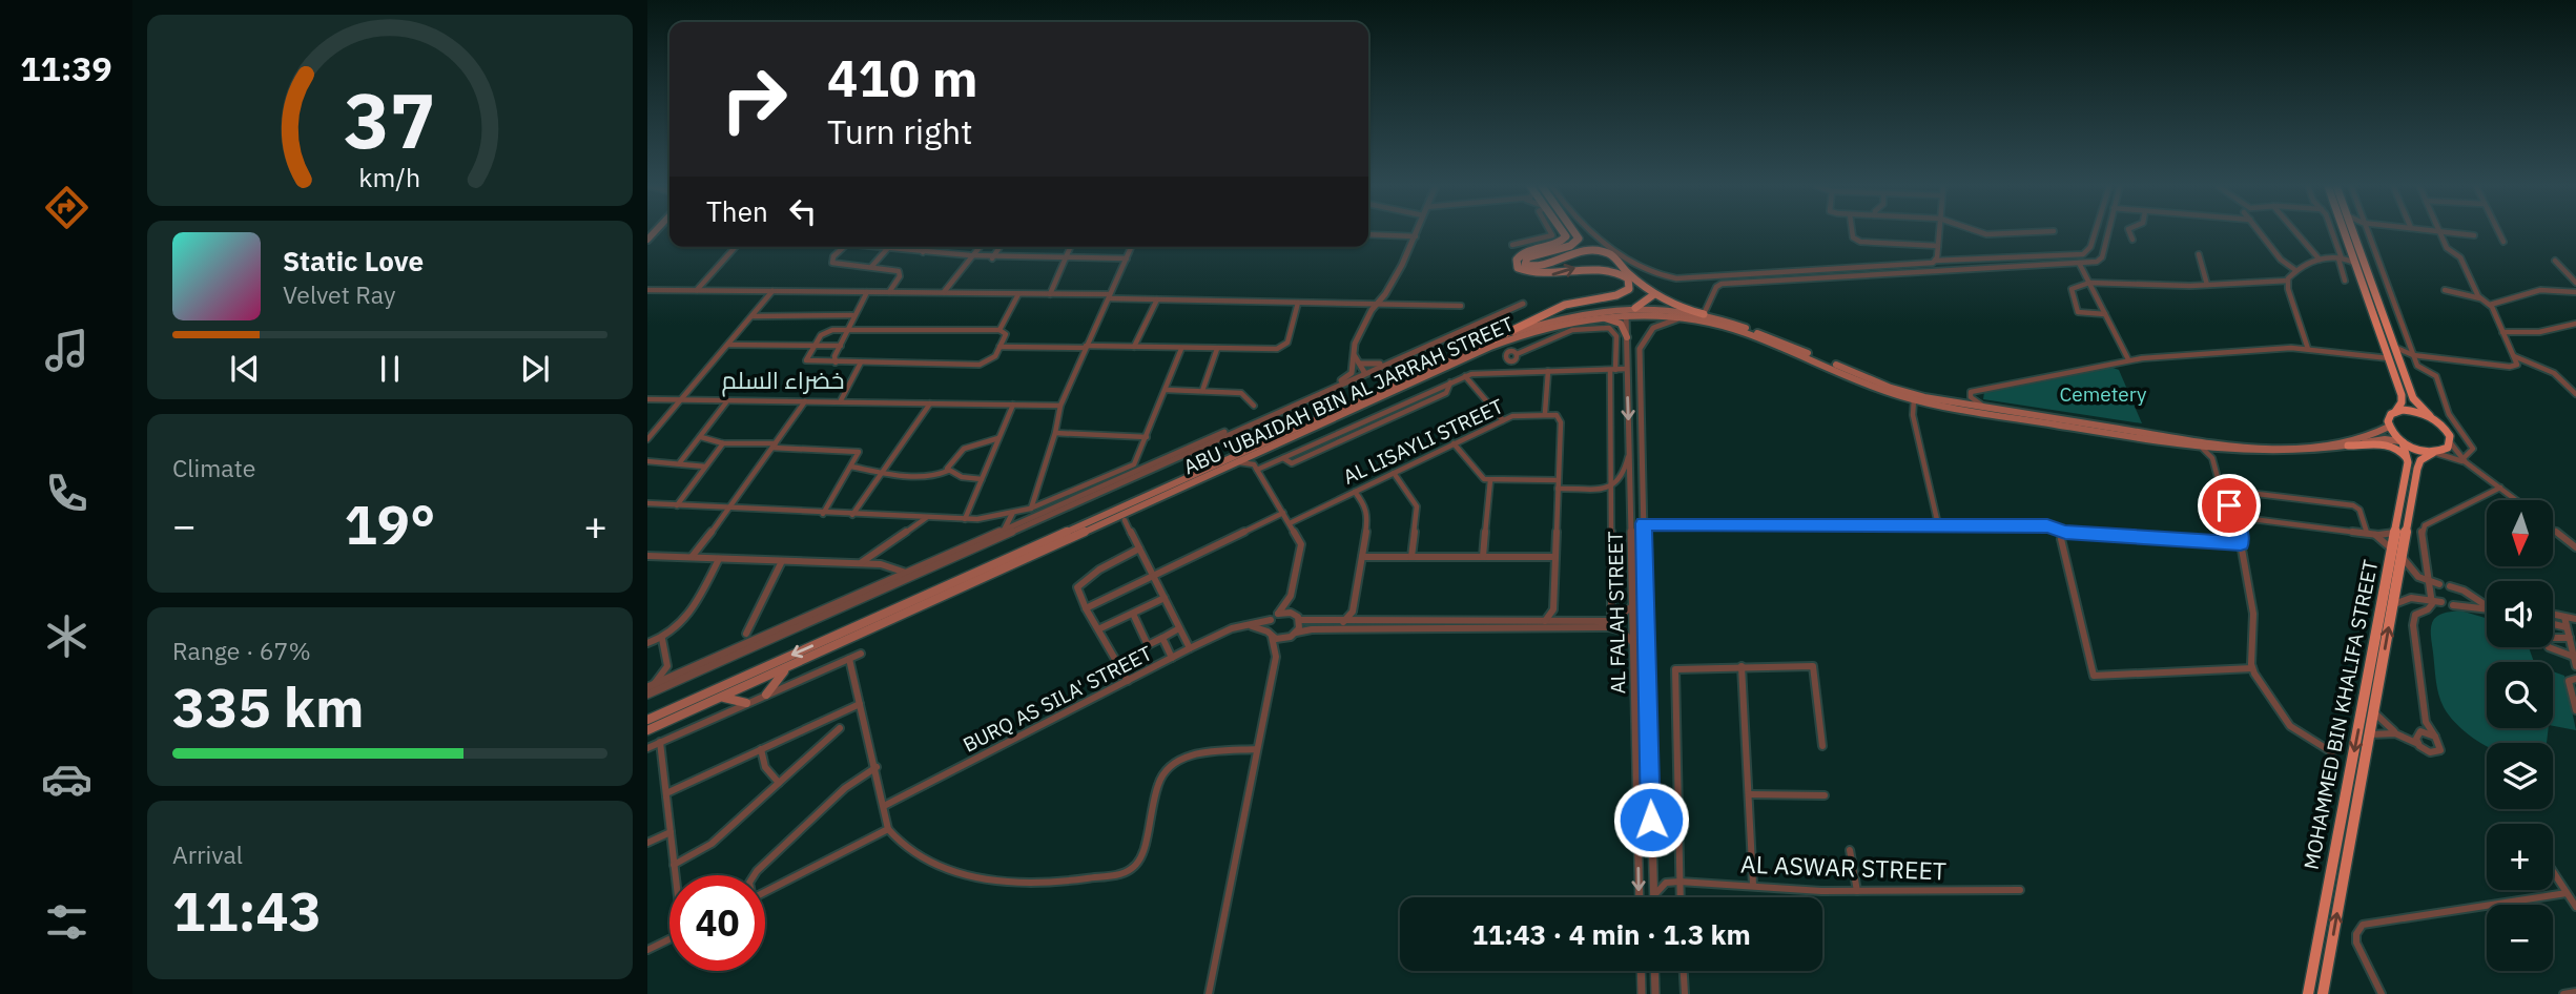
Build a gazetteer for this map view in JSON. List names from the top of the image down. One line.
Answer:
{"streets":{"highway":["MOHAMMED BIN KHALIFA STREET"],"main road":["ABU 'UBAIDAH BIN AL JARRAH STREET"],"street":["AL LISAYLI STREET","AL FALAH STREET","BURQ AS SILA' STREET","AL ASWAR STREET"]},"crossings":[["ABU 'UBAIDAH BIN AL JARRAH STREET","AL FALAH STREET"],["ABU 'UBAIDAH BIN AL JARRAH STREET","MOHAMMED BIN KHALIFA STREET"]],"districts":["خضراء السلم"],"parks":["Cemetery"],"north":"bottom","page":{"tabs":"11:39","turn":["410 m","Turn right"],"then":"Then","song":["Static Love","Velvet Ray"],"tile":["Climate",["Range · 67%","335 km"],["Arrival","11:43"]],"heat":["−","19°","+"],"map_buttons":["+","−"],"limit":"40","trip":"11:43 · 4 min · 1.3 km","gauge":["37","km/h"]}}
